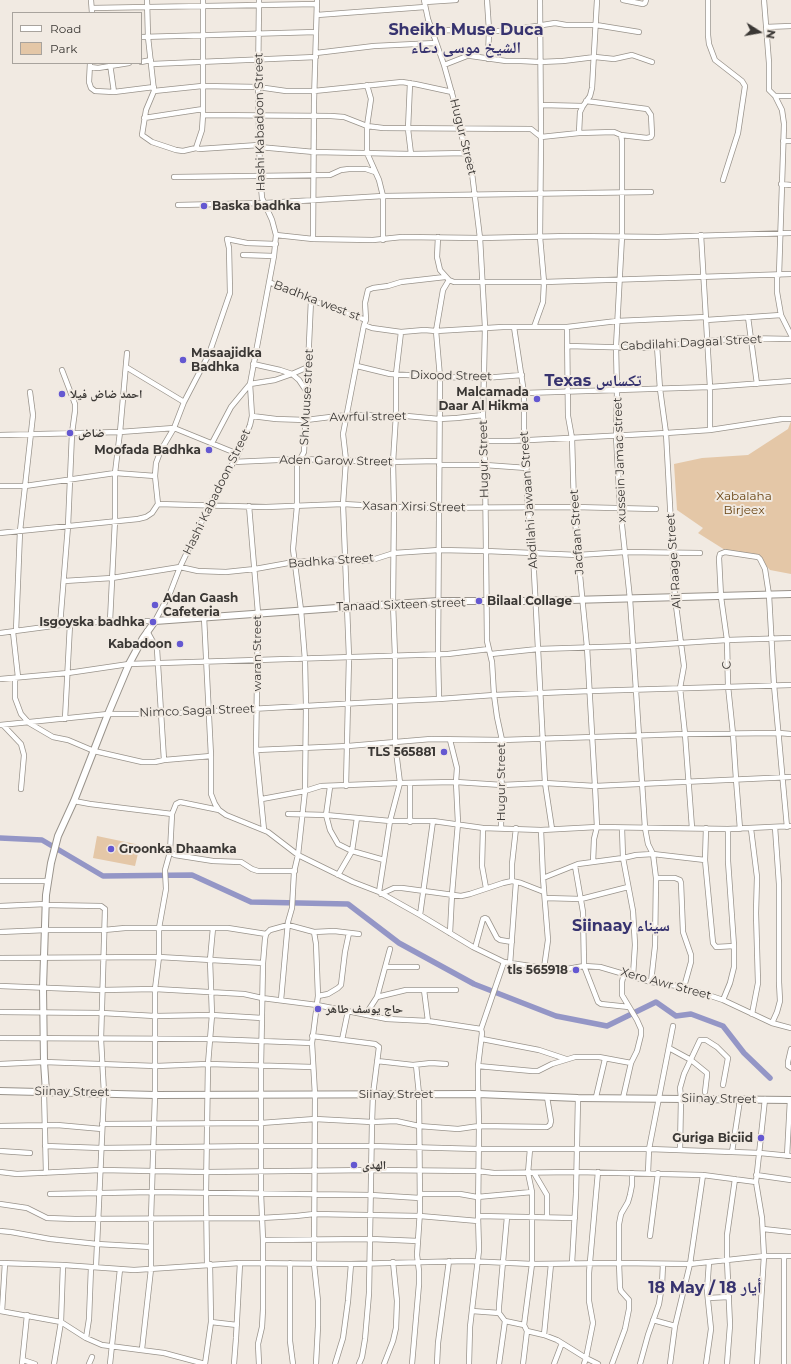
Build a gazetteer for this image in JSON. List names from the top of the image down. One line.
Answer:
{"streets":{"street":["Hashi Kabadoon Street","Hugur Street","Badhka west st","Cabdilahi Dagaal Street","Dixood Street","Sh.Muuse street","Awrful street","xussein Jamac street","Aden Garow Street","Abdilahi Jawaan Street","Xasan Xirsi Street","Jacfaan Street","Badhka Street","Ali Raage Street","Tanaad Sixteen street","waran Street","C","Nimco Sagal Street","Xero Awr Street","Siinay Street"]},"crossings":[["Hashi Kabadoon Street","Badhka west st"],["Hashi Kabadoon Street","Awrful street"],["Hashi Kabadoon Street","Aden Garow Street"],["Hashi Kabadoon Street","Xasan Xirsi Street"],["Hashi Kabadoon Street","Badhka Street"],["Hashi Kabadoon Street","Tanaad Sixteen street"],["Hashi Kabadoon Street","Nimco Sagal Street"],["Hashi Kabadoon Street","Siinay Street"],["Hugur Street","Badhka west st"],["Hugur Street","Dixood Street"],["Hugur Street","Awrful street"],["Hugur Street","Aden Garow Street"],["Hugur Street","Xasan Xirsi Street"],["Hugur Street","Badhka Street"],["Hugur Street","Tanaad Sixteen street"],["Hugur Street","Nimco Sagal Street"],["Badhka west st","Sh.Muuse street"],["Badhka west st","xussein Jamac street"],["Badhka west st","Abdilahi Jawaan Street"],["Badhka west st","Jacfaan Street"],["Cabdilahi Dagaal Street","xussein Jamac street"],["Cabdilahi Dagaal Street","Jacfaan Street"],["Cabdilahi Dagaal Street","Ali Raage Street"],["Dixood Street","Abdilahi Jawaan Street"],["Sh.Muuse street","Awrful street"],["Sh.Muuse street","Aden Garow Street"],["Sh.Muuse street","Xasan Xirsi Street"],["Sh.Muuse street","Badhka Street"],["Sh.Muuse street","Tanaad Sixteen street"],["Sh.Muuse street","Nimco Sagal Street"],["Sh.Muuse street","Xero Awr Street"],["xussein Jamac street","Xasan Xirsi Street"],["xussein Jamac street","Badhka Street"],["xussein Jamac street","Tanaad Sixteen street"],["xussein Jamac street","Nimco Sagal Street"],["xussein Jamac street","Xero Awr Street"],["Aden Garow Street","Abdilahi Jawaan Street"],["Abdilahi Jawaan Street","Xasan Xirsi Street"],["Abdilahi Jawaan Street","Badhka Street"],["Abdilahi Jawaan Street","Tanaad Sixteen street"],["Abdilahi Jawaan Street","Nimco Sagal Street"],["Xasan Xirsi Street","Jacfaan Street"],["Xasan Xirsi Street","waran Street"],["Jacfaan Street","Badhka Street"],["Jacfaan Street","Tanaad Sixteen street"],["Jacfaan Street","Nimco Sagal Street"],["Badhka Street","Ali Raage Street"],["Badhka Street","waran Street"],["Ali Raage Street","Tanaad Sixteen street"],["Ali Raage Street","Nimco Sagal Street"],["Tanaad Sixteen street","waran Street"],["Tanaad Sixteen street","C"],["waran Street","Nimco Sagal Street"],["waran Street","Xero Awr Street"],["C","Nimco Sagal Street"]],"districts":["Sheikh Muse Duca الشيخ موسى دعاء","Texas تكساس","Siinaay سيناء","18 May / 18 أيار"],"parks":["Xabalaha Birjeex"],"places":["Baska badhka","Masaajidka Badhka","احمد ضاض فيلا","Malcamada Daar Al Hikma","ضاض","Moofada Badhka","Bilaal Collage","Adan Gaash Cafeteria","Isgoyska badhka","Kabadoon","TLS 565881","Groonka Dhaamka","tls 565918","حاج يوسف طاهر","Guriga Biciid","الهدى"],"legend":["Road","Park"],"north":"right"}
